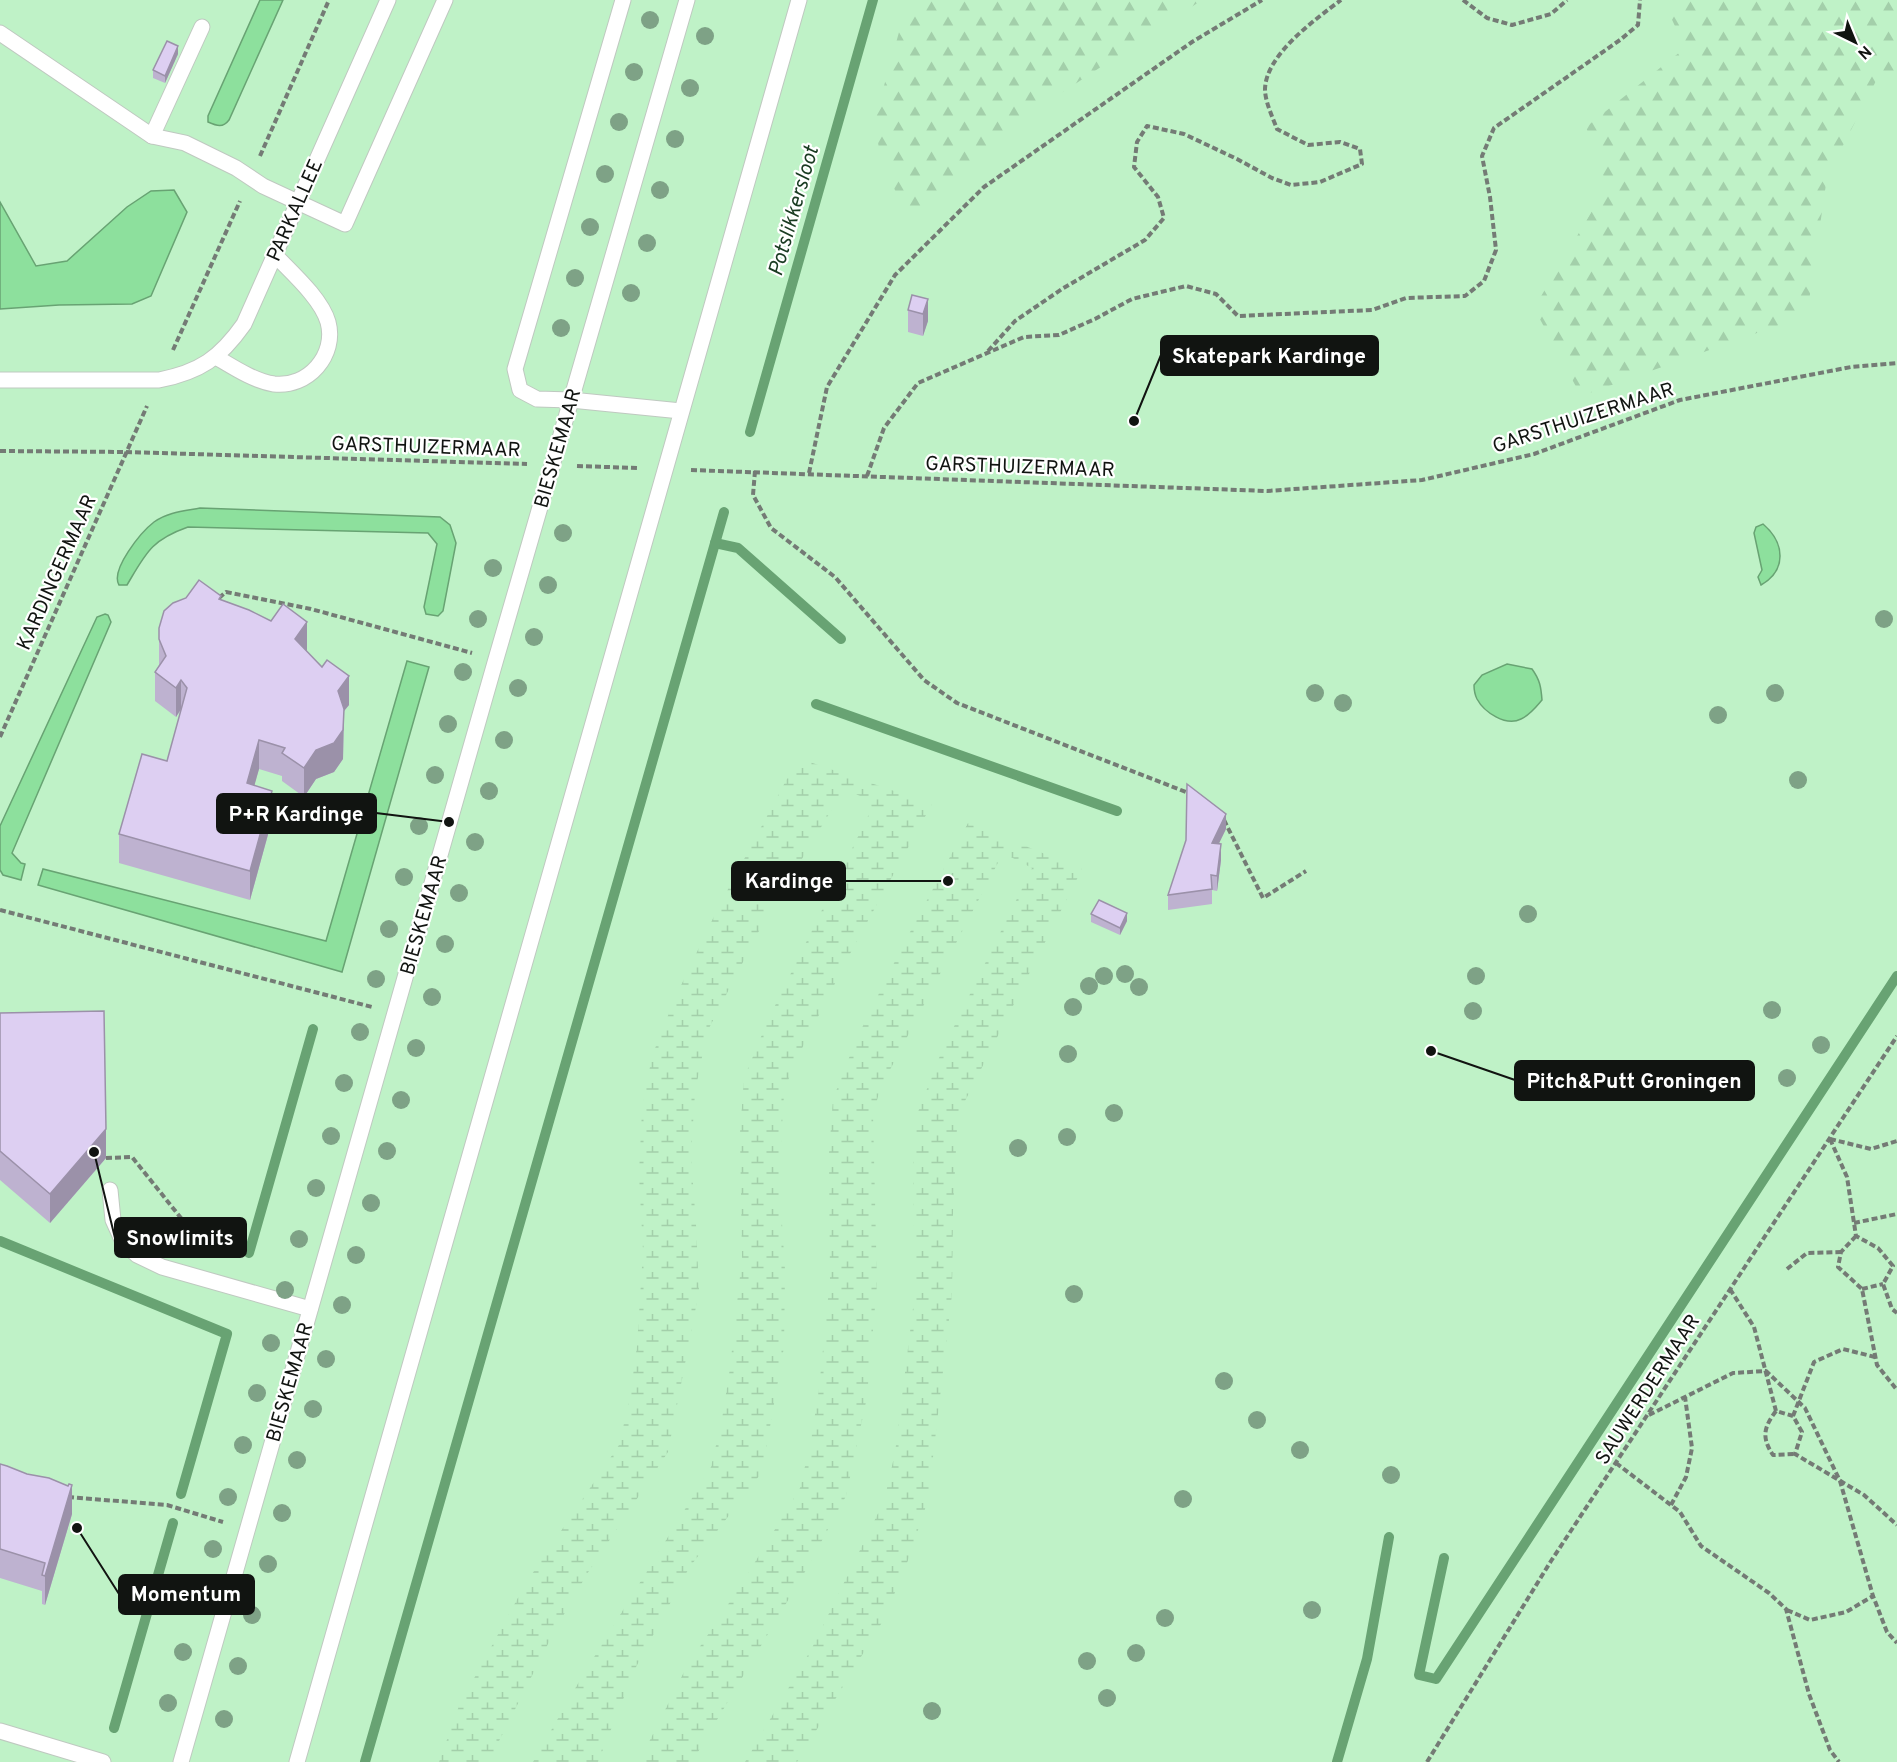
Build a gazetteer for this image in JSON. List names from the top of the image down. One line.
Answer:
{"streets":{"lane":["PARKALLEE","BIESKEMAAR"],"path":["GARSTHUIZERMAAR","KARDINGERMAAR","SAUWERDERMAAR"]},"crossings":[["PARKALLEE","KARDINGERMAAR"],["GARSTHUIZERMAAR","BIESKEMAAR"],["GARSTHUIZERMAAR","KARDINGERMAAR"]],"water":["Potslikkersloot"],"places":["Skatepark Kardinge","P+R Kardinge","Kardinge","Pitch&Putt Groningen","Snowlimits","Momentum"],"north":"bottom right"}
